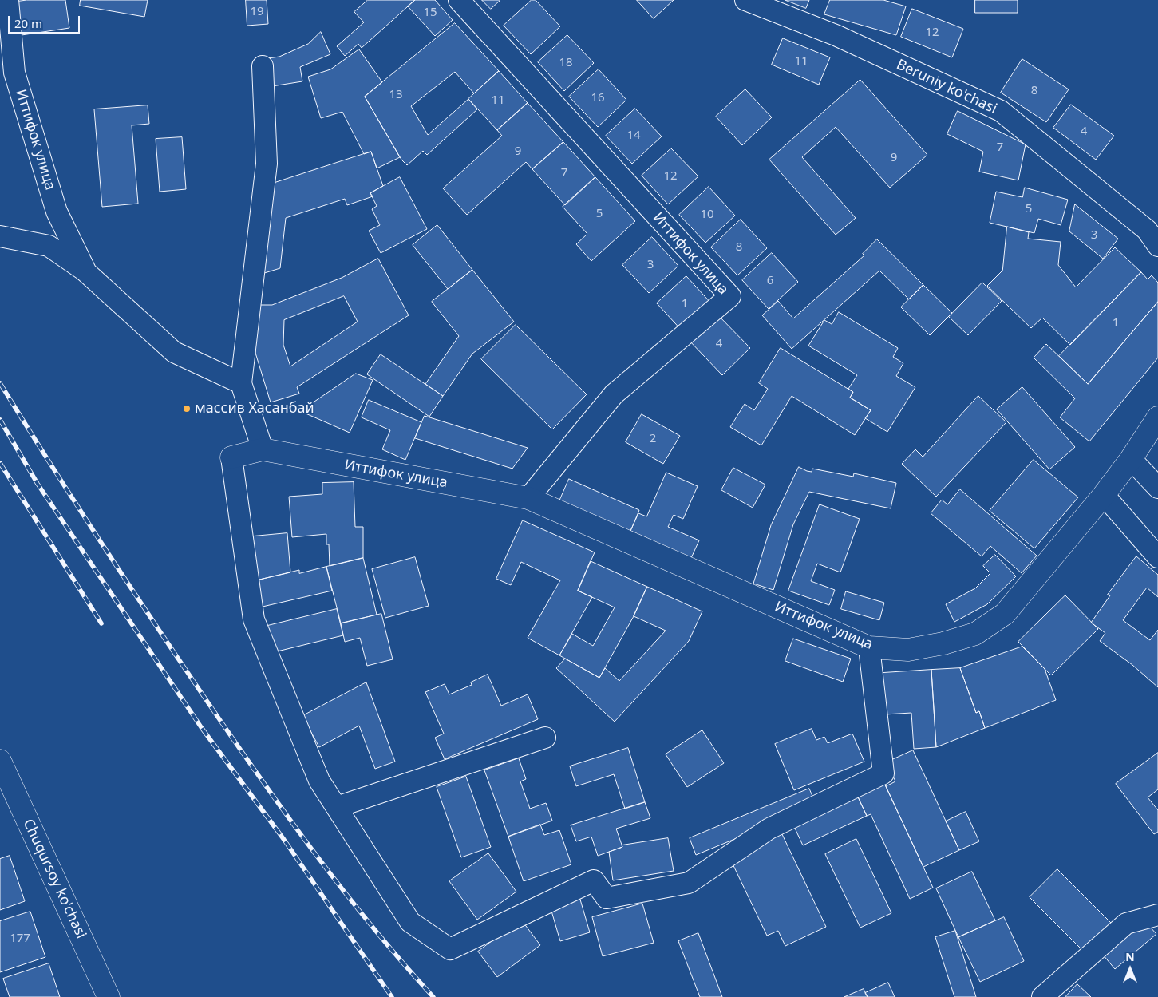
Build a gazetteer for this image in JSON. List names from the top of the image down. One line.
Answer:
{"streets":{"street":["Beruniy ko'chasi","Иттифок улица","Chuqursoy ko'chasi"]},"places":["массив Хасанбай"],"house_numbers":["19","15","12","11","18","8","13","16","11","4","14","7","9","9","7","12","5","5","10","3","8","3","6","1","1","4","2","177"],"scale_bar":"20 m","north":"top"}
